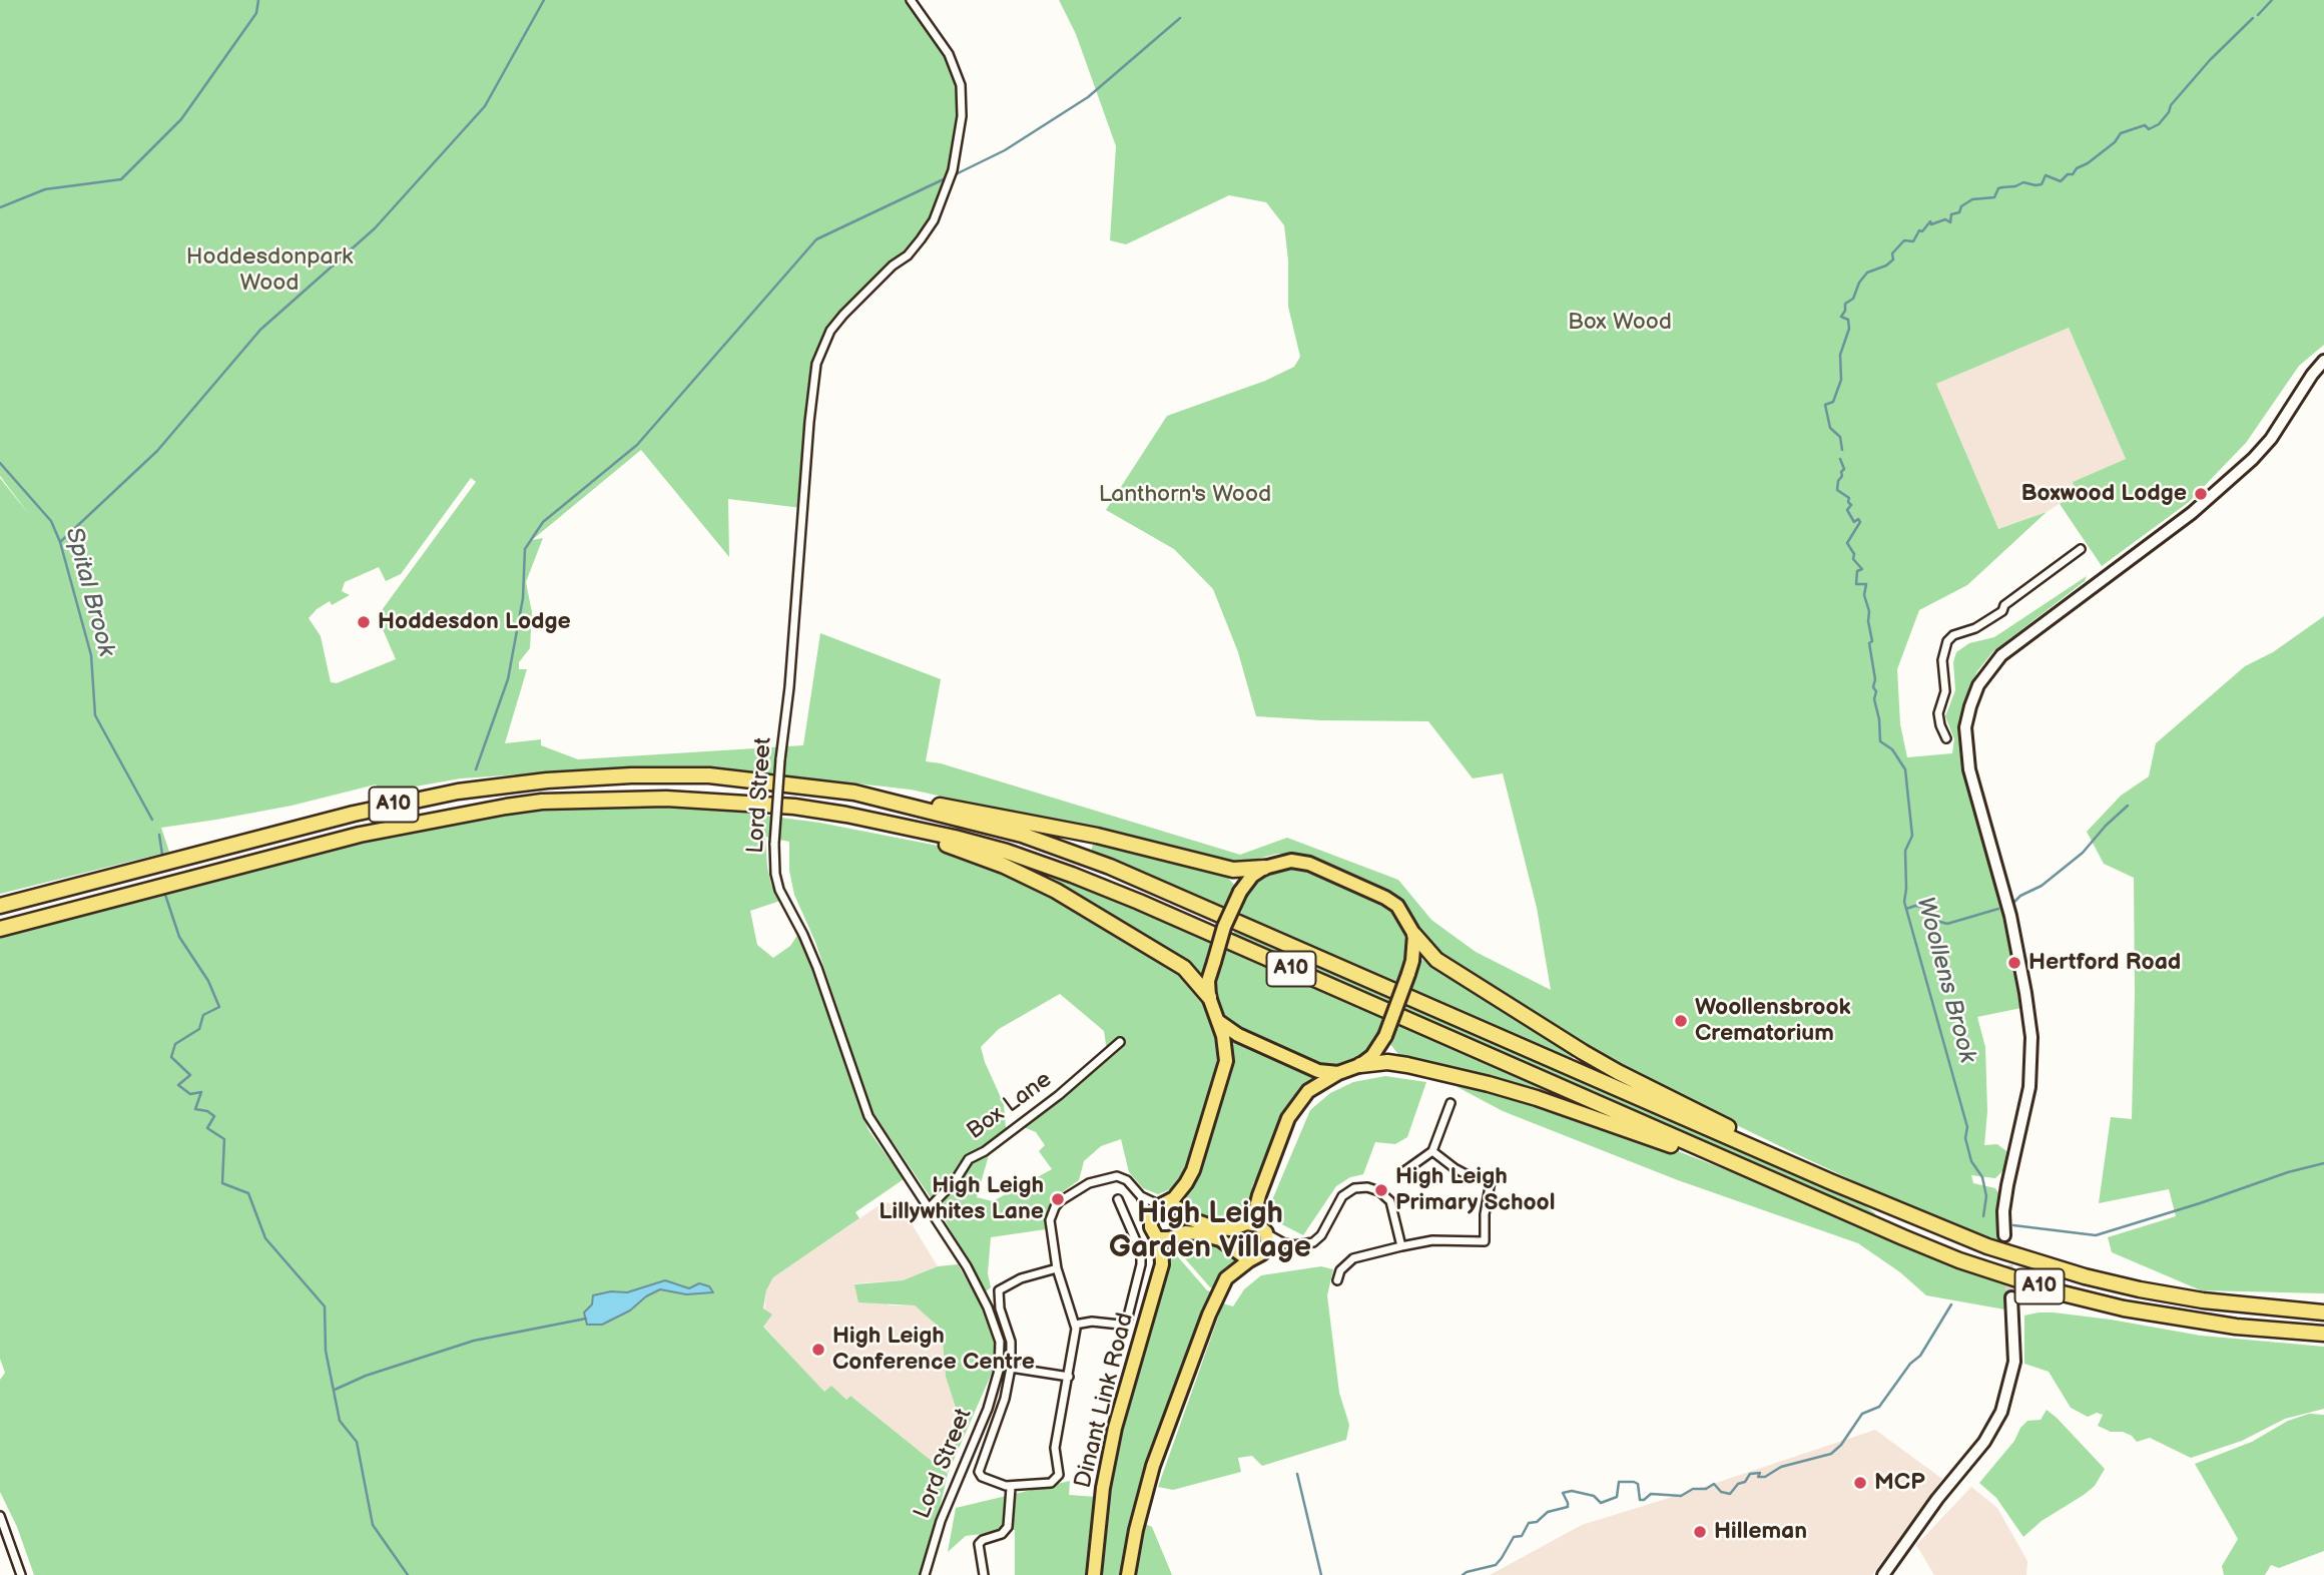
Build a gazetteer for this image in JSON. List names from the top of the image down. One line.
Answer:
{"streets":{"highway":["A10"],"main road":["Dinant Link Road"],"street":["Lord Street","Box Lane"]},"crossings":[["Lord Street","Box Lane"]],"districts":["High Leigh Garden Village"],"water":["Spital Brook","Woollens Brook"],"parks":["Hoddesdonpark Wood","Box Wood","Lanthorn's Wood"],"places":["Boxwood Lodge","Hoddesdon Lodge","Hertford Road","Woollensbrook Crematorium","High Leigh Primary School","High Leigh Lillywhites Lane","High Leigh Conference Centre","MCP","Hilleman"]}
